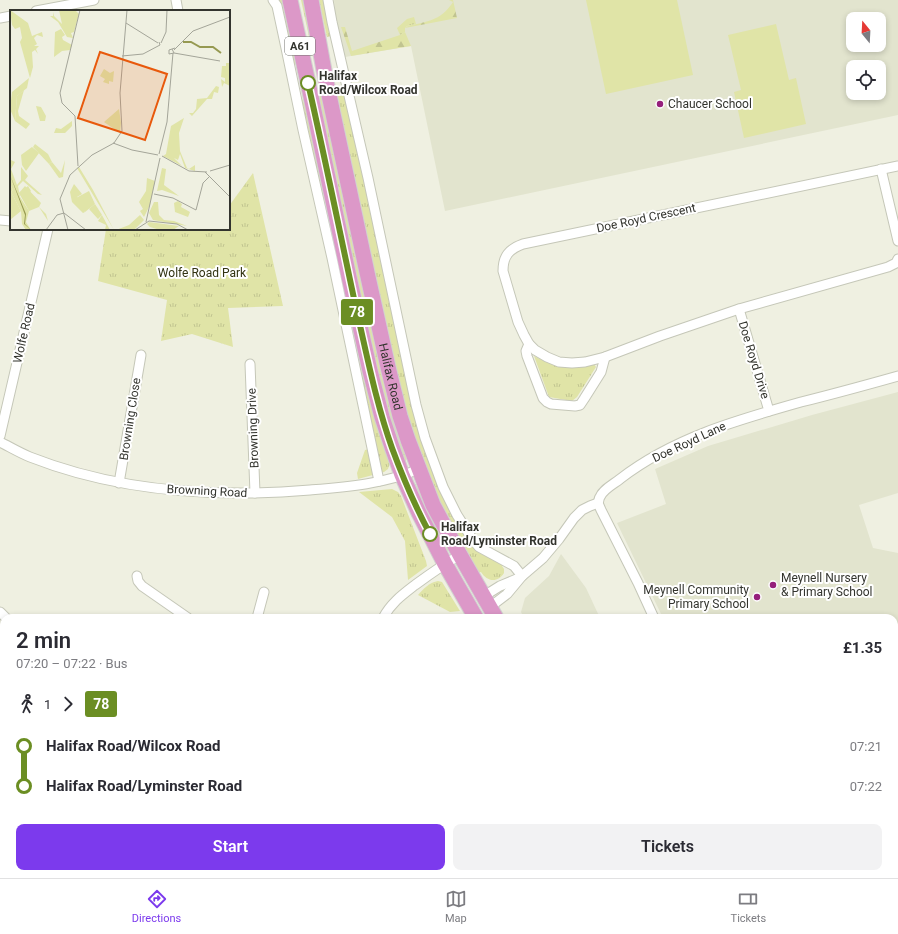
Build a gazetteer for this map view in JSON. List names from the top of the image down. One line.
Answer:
{"streets":{"highway":["A61","Halifax Road"],"street":["Doe Royd Crescent","Wolfe Road","Doe Royd Drive","Browning Close","Browning Drive","Doe Royd Lane","Browning Road"]},"crossings":[["Doe Royd Crescent","Doe Royd Drive"],["Doe Royd Drive","Doe Royd Lane"],["Halifax Road","Doe Royd Lane"],["Halifax Road","Browning Road"],["Browning Close","Browning Road"],["Browning Drive","Browning Road"]],"parks":["Wolfe Road Park"],"places":["Halifax Road/Wilcox Road","Chaucer School","Halifax Road/Lyminster Road","Meynell Nursery & Primary School","Meynell Community Primary School"],"lines":["bus line 78"],"north":"top","page":{"on_map":"78","heading":["2 min","07:20 – 07:22 · Bus","£1.35"],"legs":["1","78"],"list":[{"name":"Halifax Road/Wilcox Road","value":"07:21"},{"name":"Halifax Road/Lyminster Road","value":"07:22"}],"buttons":["Start","Tickets"],"tabs":["Directions","Map","Tickets"]}}
